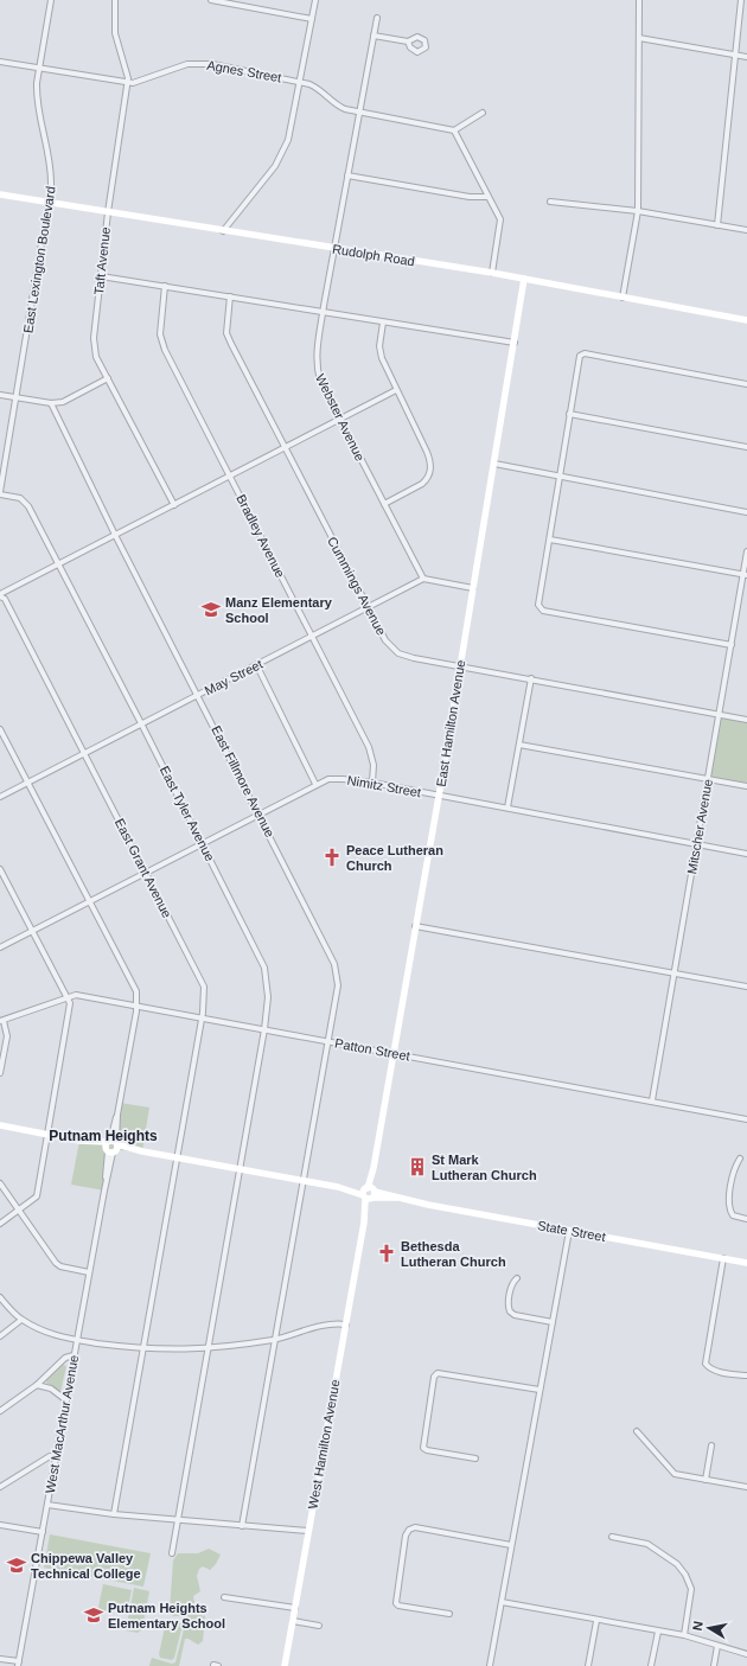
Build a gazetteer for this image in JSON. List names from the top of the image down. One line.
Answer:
{"streets":{"street":["Agnes Street","Rudolph Road","East Lexington Boulevard","Taft Avenue","Webster Avenue","Bradley Avenue","Cummings Avenue","May Street","East Hamilton Avenue","East Fillmore Avenue","Nimitz Street","East Tyler Avenue","Mitscher Avenue","East Grant Avenue","Patton Street","State Street","West MacArthur Avenue","West Hamilton Avenue"]},"crossings":[["Agnes Street","East Lexington Boulevard"],["Agnes Street","Taft Avenue"],["Agnes Street","Webster Avenue"],["Rudolph Road","East Lexington Boulevard"],["Rudolph Road","Taft Avenue"],["Rudolph Road","Webster Avenue"],["Rudolph Road","East Hamilton Avenue"],["East Lexington Boulevard","East Tyler Avenue"],["Webster Avenue","May Street"],["Bradley Avenue","May Street"],["Bradley Avenue","Nimitz Street"],["Cummings Avenue","May Street"],["Cummings Avenue","East Hamilton Avenue"],["Cummings Avenue","Mitscher Avenue"],["May Street","East Fillmore Avenue"],["May Street","East Tyler Avenue"],["May Street","East Grant Avenue"],["East Hamilton Avenue","Nimitz Street"],["East Hamilton Avenue","Patton Street"],["East Hamilton Avenue","State Street"],["East Hamilton Avenue","West Hamilton Avenue"],["East Fillmore Avenue","Nimitz Street"],["East Fillmore Avenue","Patton Street"],["East Fillmore Avenue","State Street"],["Nimitz Street","East Tyler Avenue"],["Nimitz Street","Mitscher Avenue"],["Nimitz Street","East Grant Avenue"],["East Tyler Avenue","Patton Street"],["East Tyler Avenue","State Street"],["Mitscher Avenue","Patton Street"],["East Grant Avenue","Patton Street"],["East Grant Avenue","State Street"],["Patton Street","West MacArthur Avenue"],["State Street","West MacArthur Avenue"],["State Street","West Hamilton Avenue"]],"districts":["Putnam Heights"],"places":{"school or university":["Manz Elementary School","Chippewa Valley Technical College","Putnam Heights Elementary School"],"church":["Peace Lutheran Church","Bethesda Lutheran Church"],"building":["St Mark Lutheran Church"]},"north":"left"}
